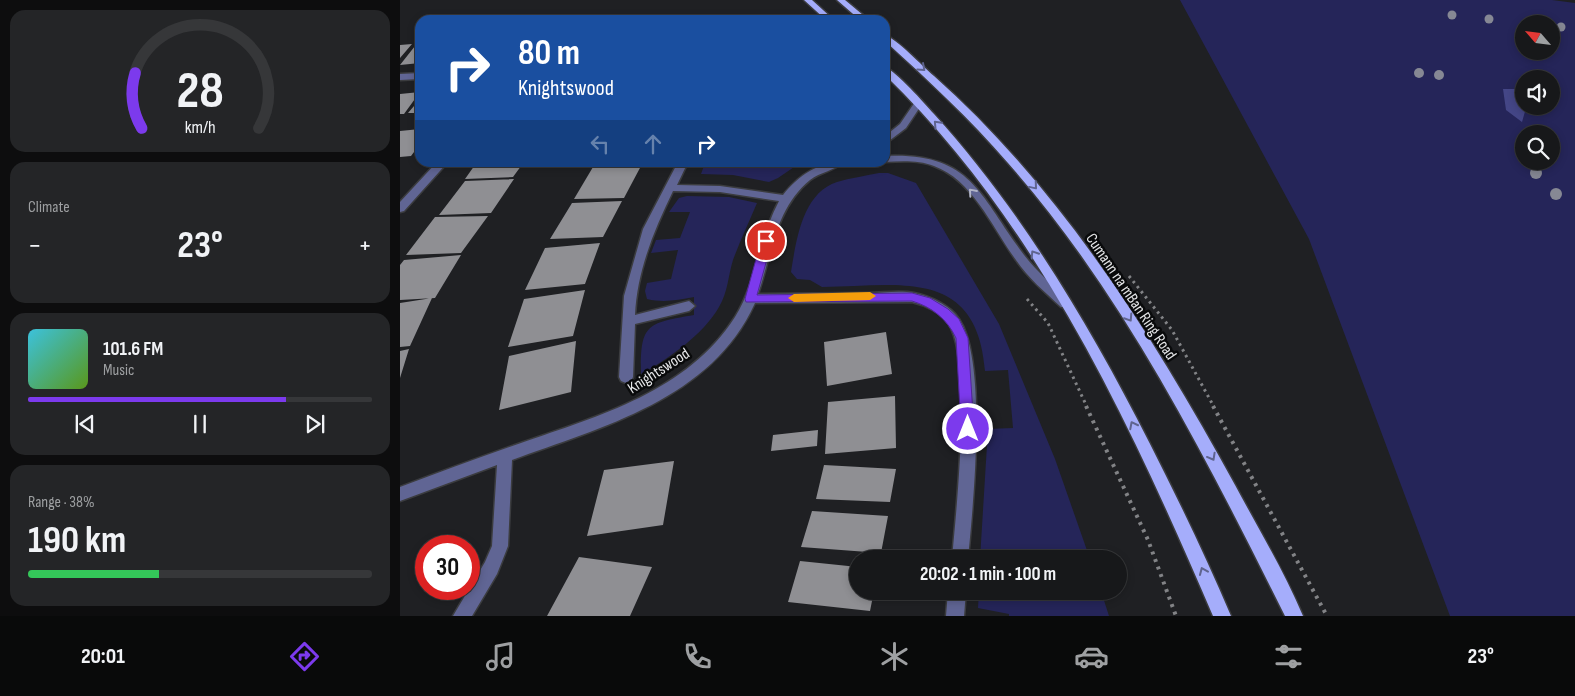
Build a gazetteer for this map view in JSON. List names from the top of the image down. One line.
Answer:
{"streets":{"main road":["Cumann na mBan Ring Road"],"street":["Knightswood"]},"north":"top left","page":{"turn":["80 m","Knightswood"],"tile":["Climate",["Range · 38%","190 km"]],"heat":["−","23°","+"],"song":["101.6 FM","Music"],"limit":"30","trip":"20:02 · 1 min · 100 m","tabs":["20:01","23°"],"gauge":["28","km/h"]}}
